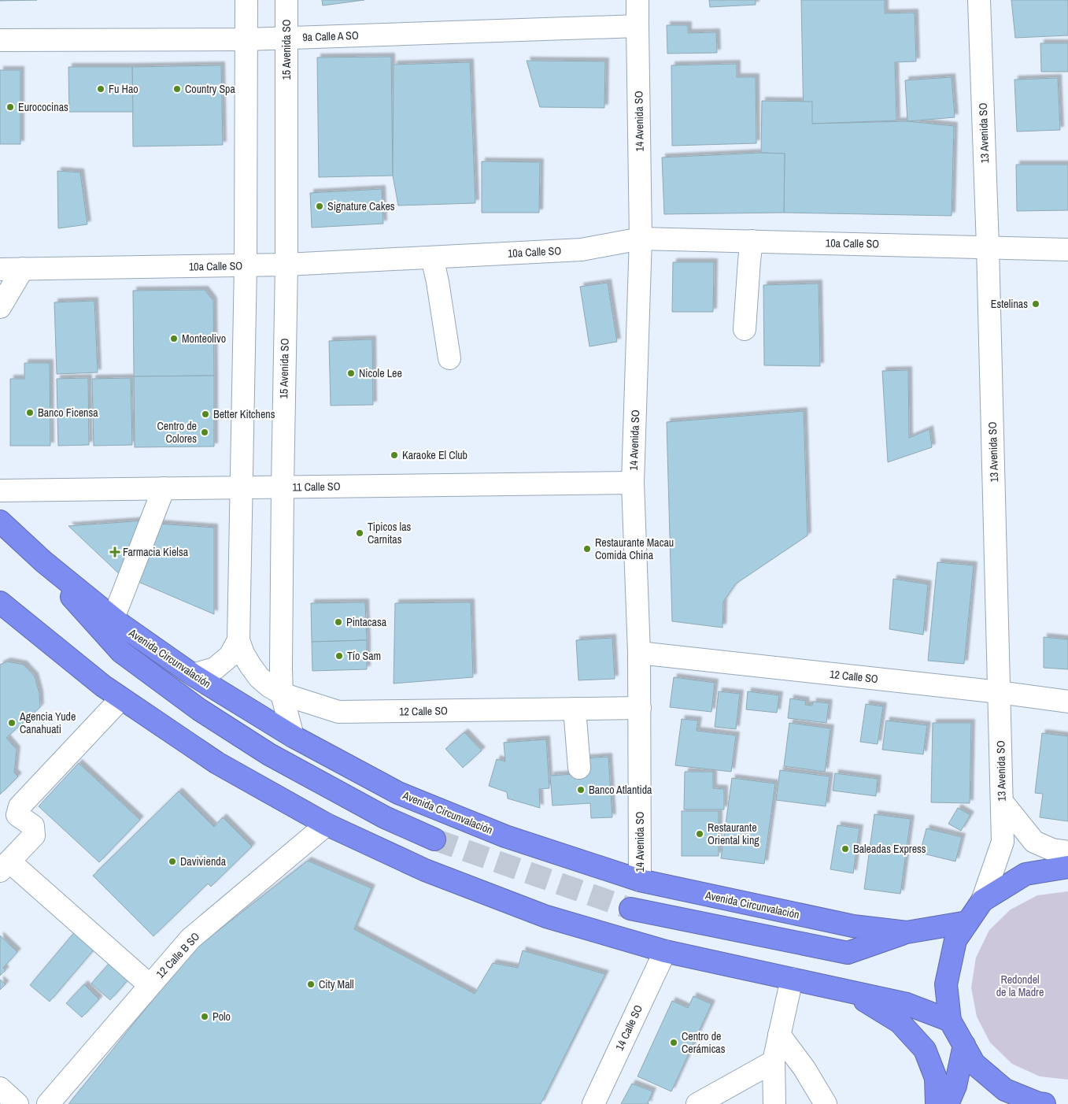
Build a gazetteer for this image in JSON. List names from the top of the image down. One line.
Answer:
{"streets":{"highway":["Avenida Circunvalación"],"street":["9a Calle A SO","15 Avenida SO","14 Avenida SO","13 Avenida SO","10a Calle SO","11 Calle SO","12 Calle SO","12 Calle B SO","14 Calle SO"]},"crossings":[["9a Calle A SO","15 Avenida SO"],["9a Calle A SO","14 Avenida SO"],["15 Avenida SO","10a Calle SO"],["15 Avenida SO","11 Calle SO"],["15 Avenida SO","Avenida Circunvalación"],["15 Avenida SO","12 Calle SO"],["14 Avenida SO","10a Calle SO"],["14 Avenida SO","11 Calle SO"],["14 Avenida SO","Avenida Circunvalación"],["14 Avenida SO","12 Calle SO"],["13 Avenida SO","10a Calle SO"],["13 Avenida SO","12 Calle SO"]],"parks":["Redondel de la Madre"],"places":{"other":["Fu Hao","Country Spa","Eurococinas","Signature Cakes","Estelinas","Monteolivo","Nicole Lee","Banco Ficensa","Better Kitchens","Centro de Colores","Karaoke El Club","Tipicos las Carnitas","Restaurante Macau Comida China","Pintacasa","Tío Sam","Agencia Yude Canahuati","Banco Atlantida","Restaurante Oriental king","Baleadas Express","Davivienda","City Mall","Polo","Centro de Cerámicas"],"health":["Farmacia Kielsa"]}}
